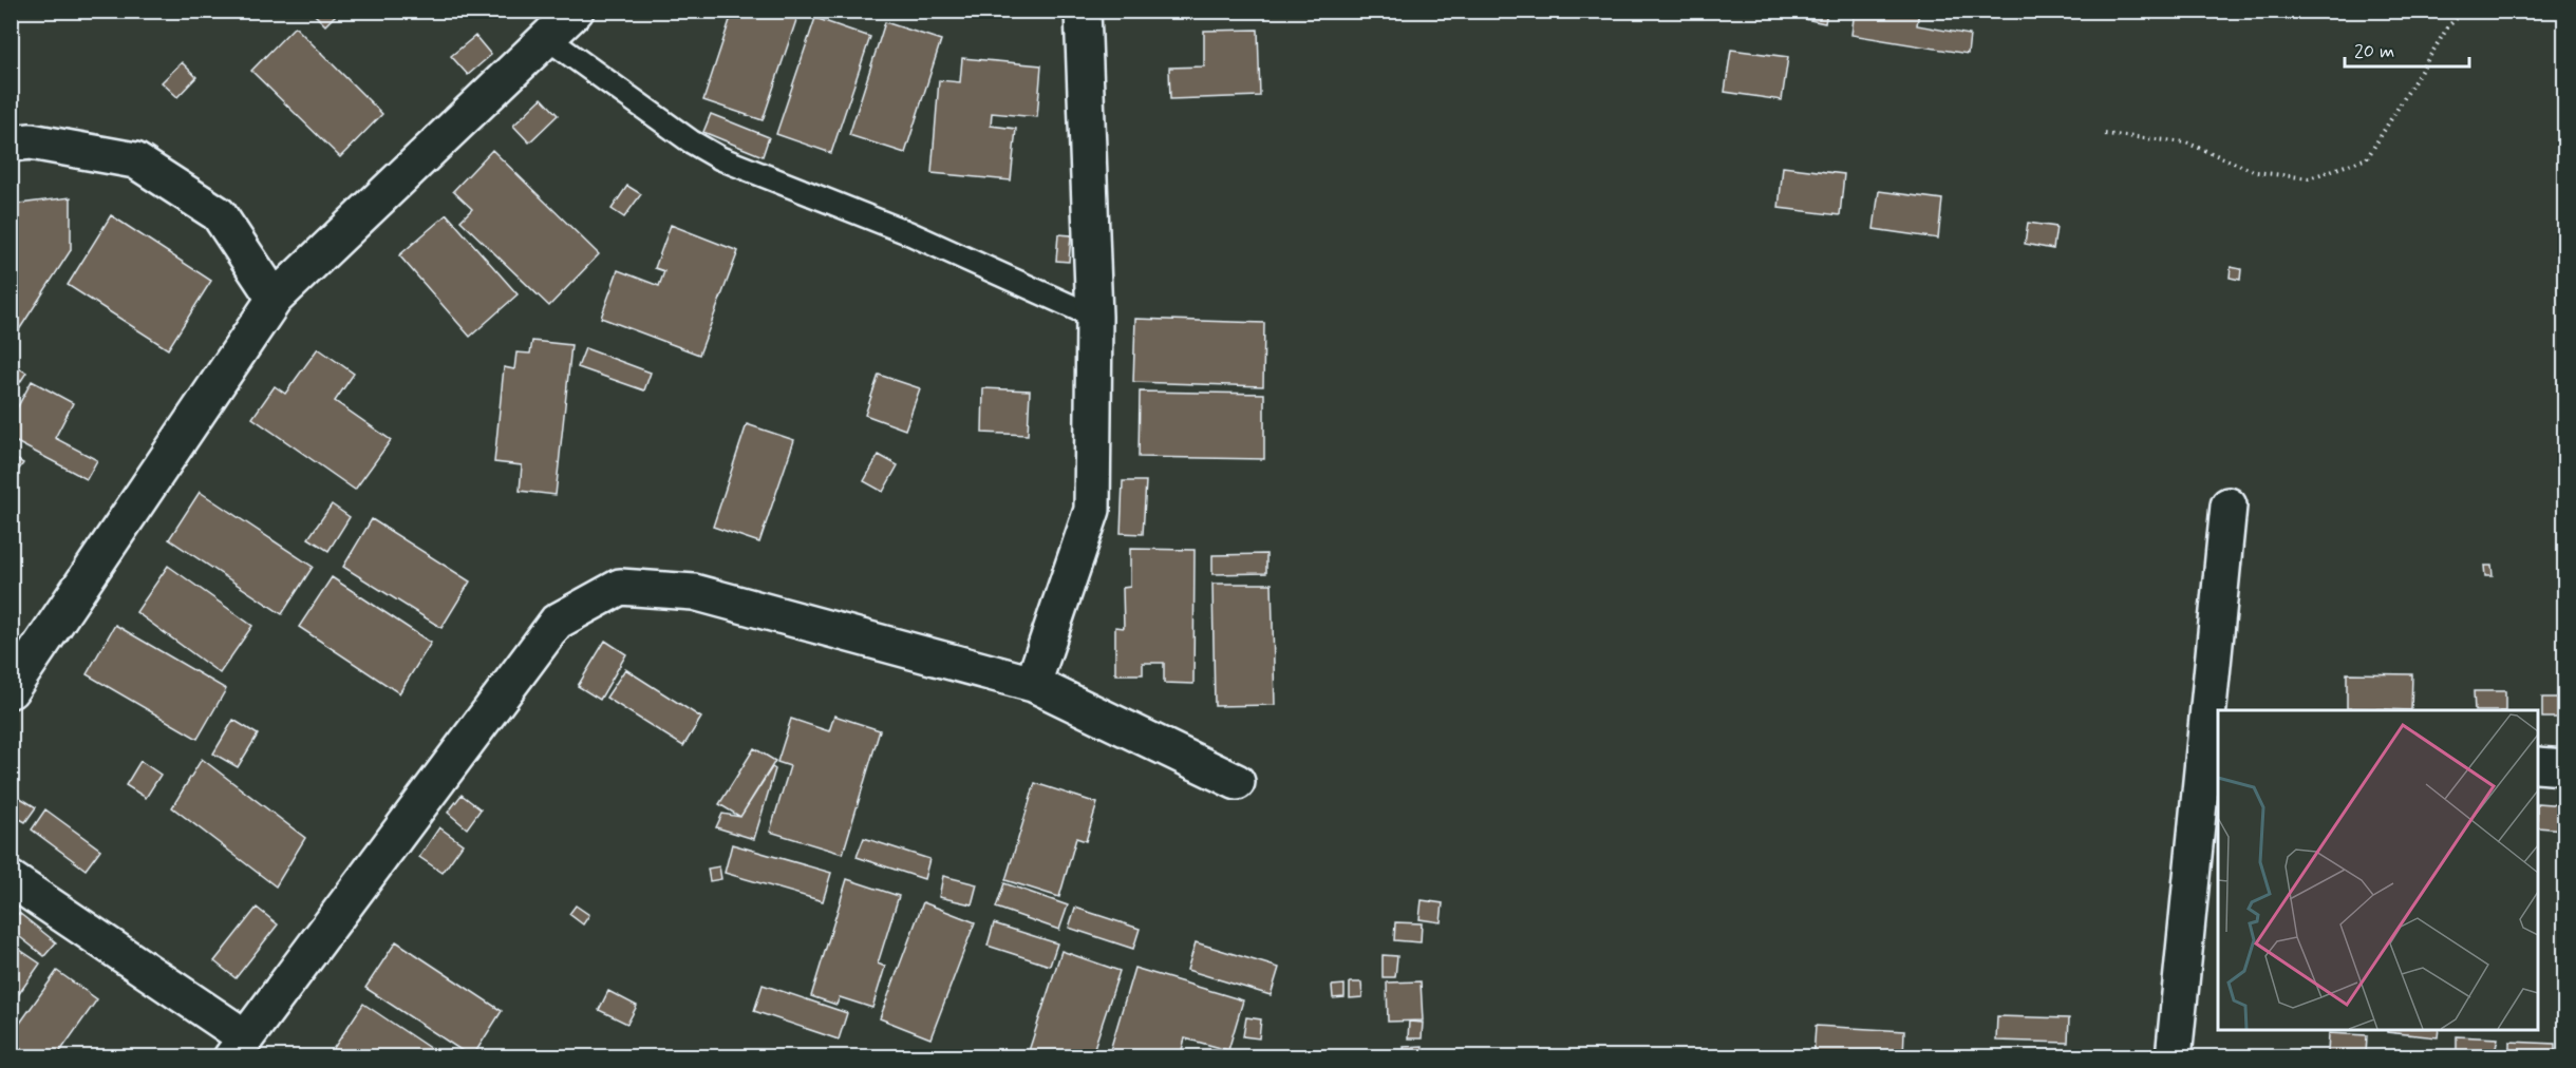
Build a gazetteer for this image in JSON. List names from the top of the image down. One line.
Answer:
{"scale_bar":"20 m"}
